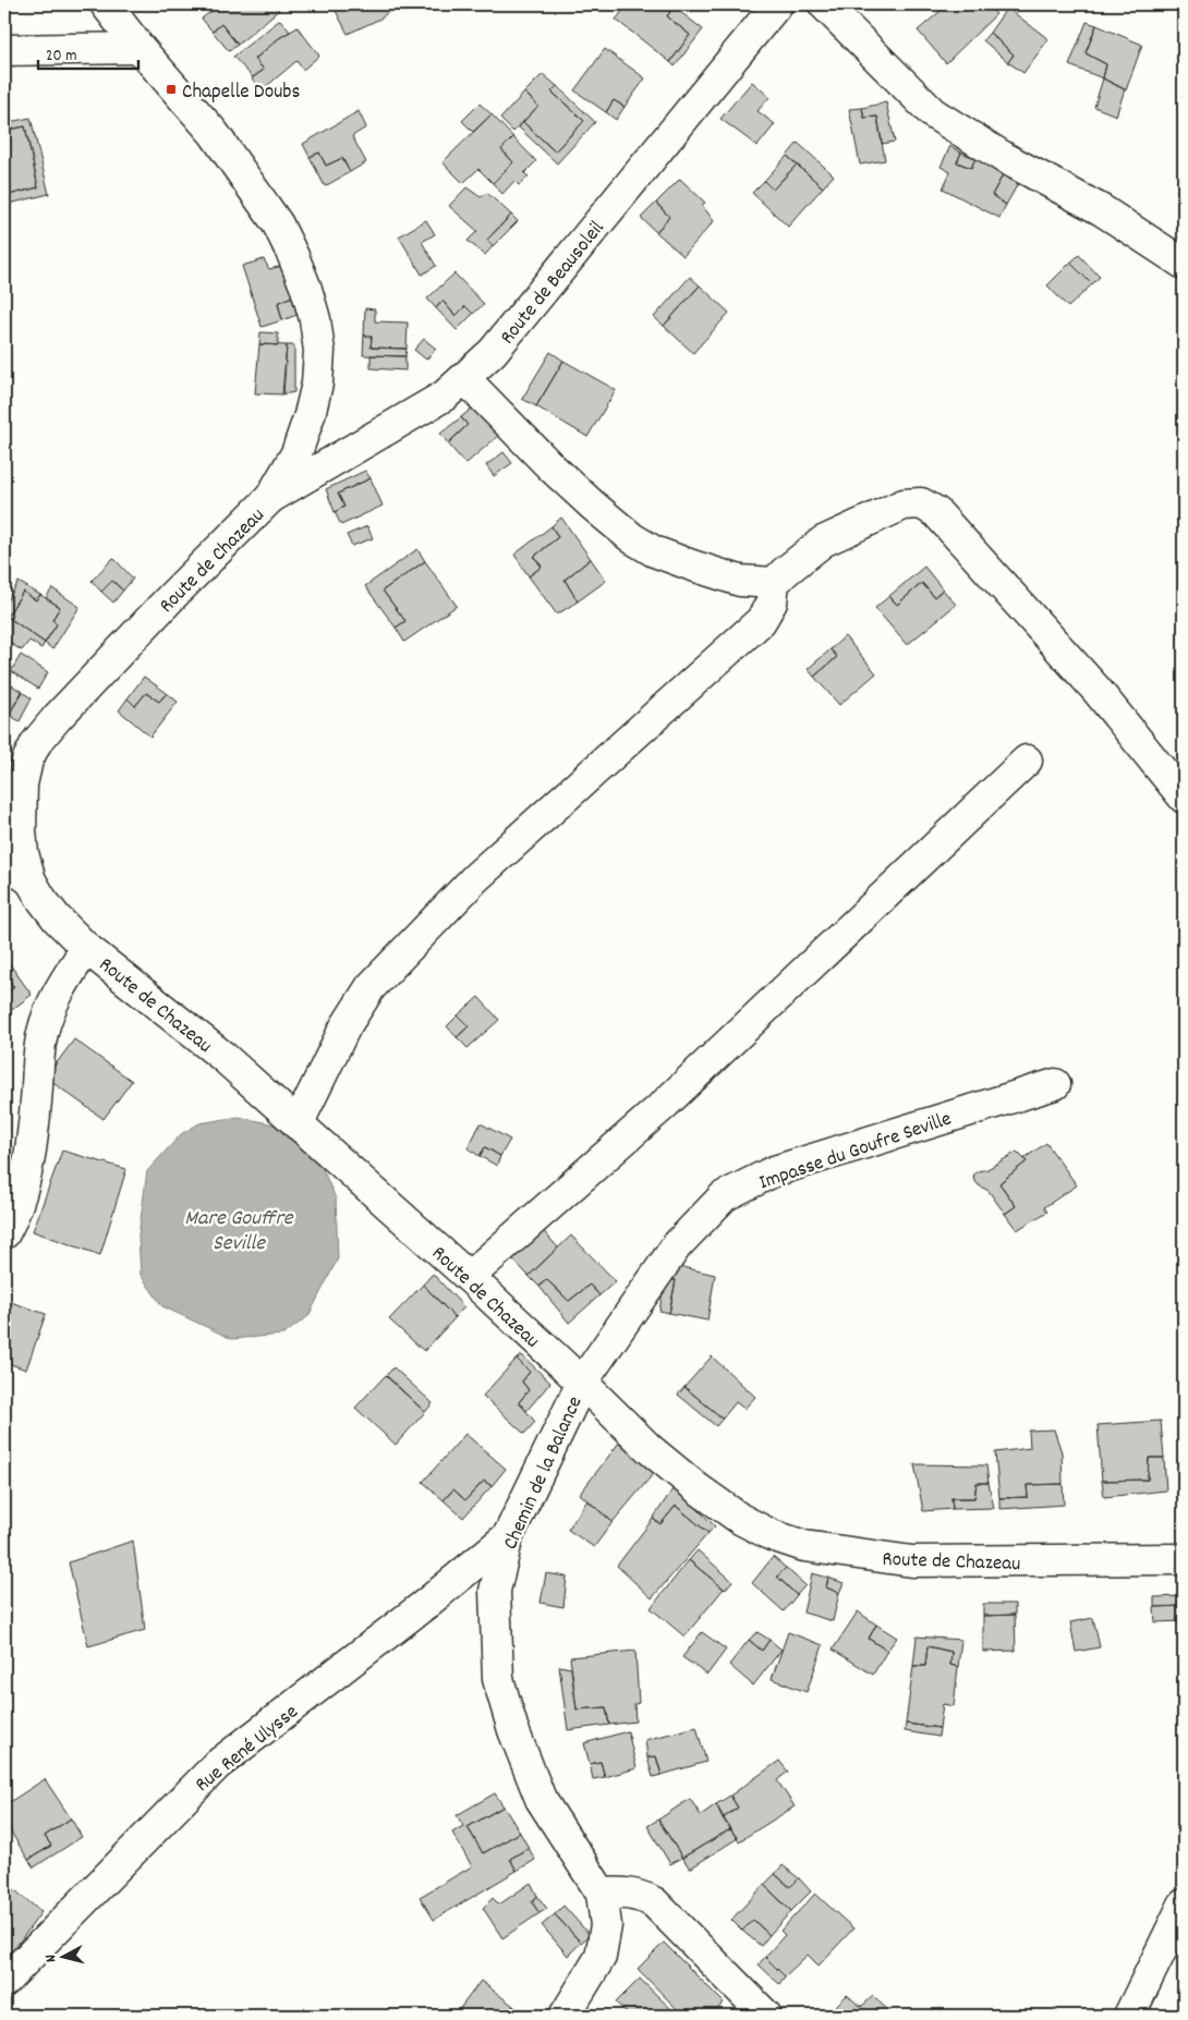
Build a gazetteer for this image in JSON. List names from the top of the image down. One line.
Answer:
{"streets":{"street":["Route de Beausoleil","Route de Chazeau","Impasse du Goufre Seville","Chemin de la Balance","Rue René Ulysse"]},"crossings":[["Route de Beausoleil","Route de Chazeau"],["Route de Chazeau","Impasse du Goufre Seville"],["Route de Chazeau","Chemin de la Balance"],["Impasse du Goufre Seville","Chemin de la Balance"],["Chemin de la Balance","Rue René Ulysse"]],"water":["Mare Gouffre Seville"],"places":{"transit":["Chapelle Doubs"]},"scale_bar":"20 m","north":"left"}
